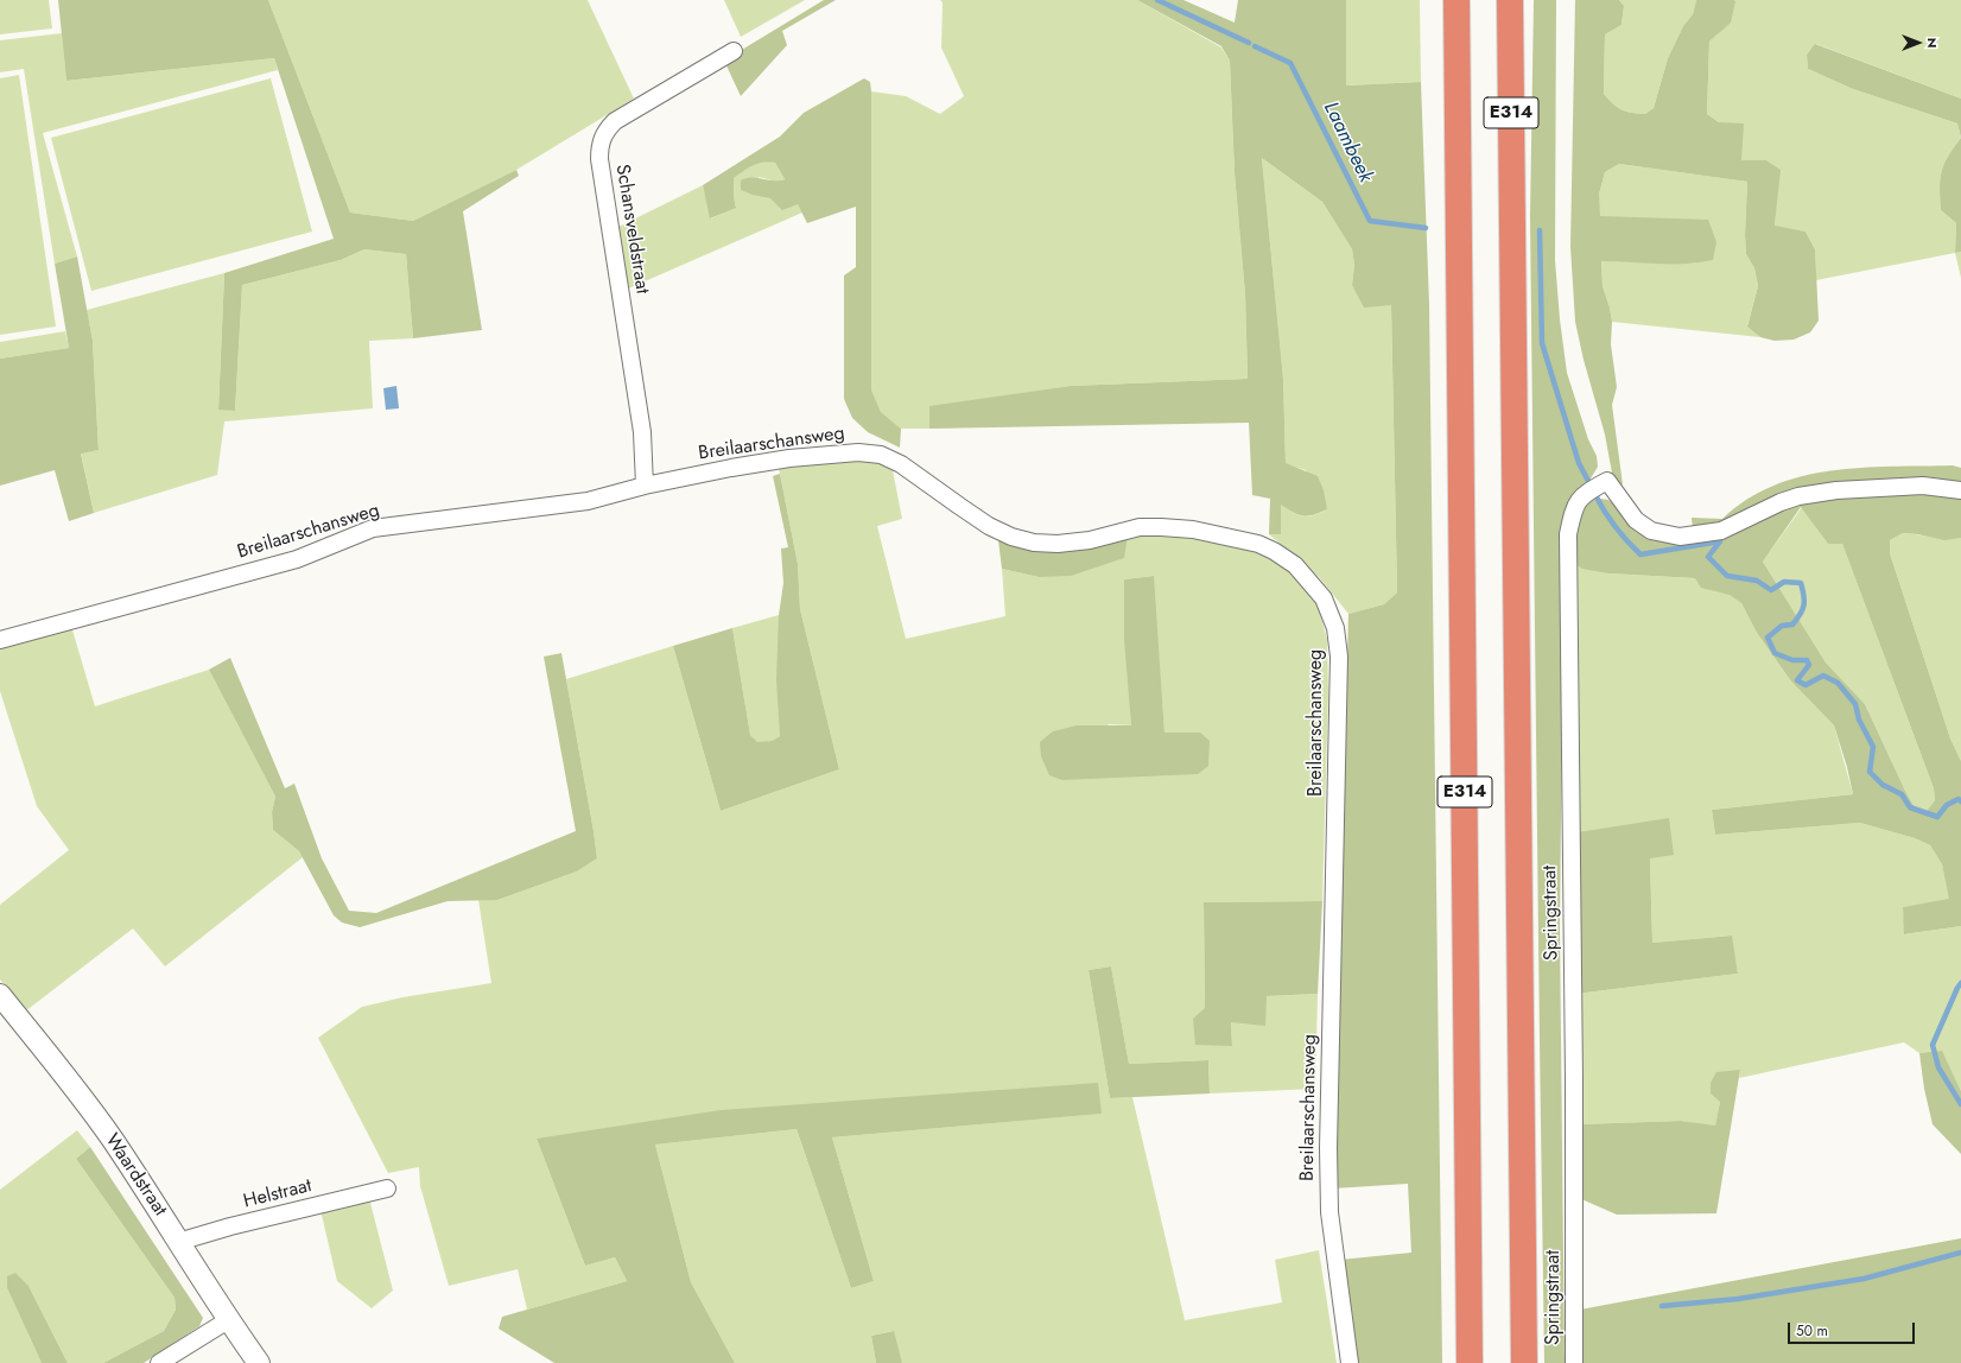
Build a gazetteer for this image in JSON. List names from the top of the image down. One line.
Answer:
{"streets":{"highway":["E314"],"street":["Schansveldstraat","Breilaarschansweg","Springstraat","Waardstraat","Helstraat"]},"crossings":[["Schansveldstraat","Breilaarschansweg"],["Waardstraat","Helstraat"]],"water":["Laambeek"],"scale_bar":"50 m","north":"right"}
